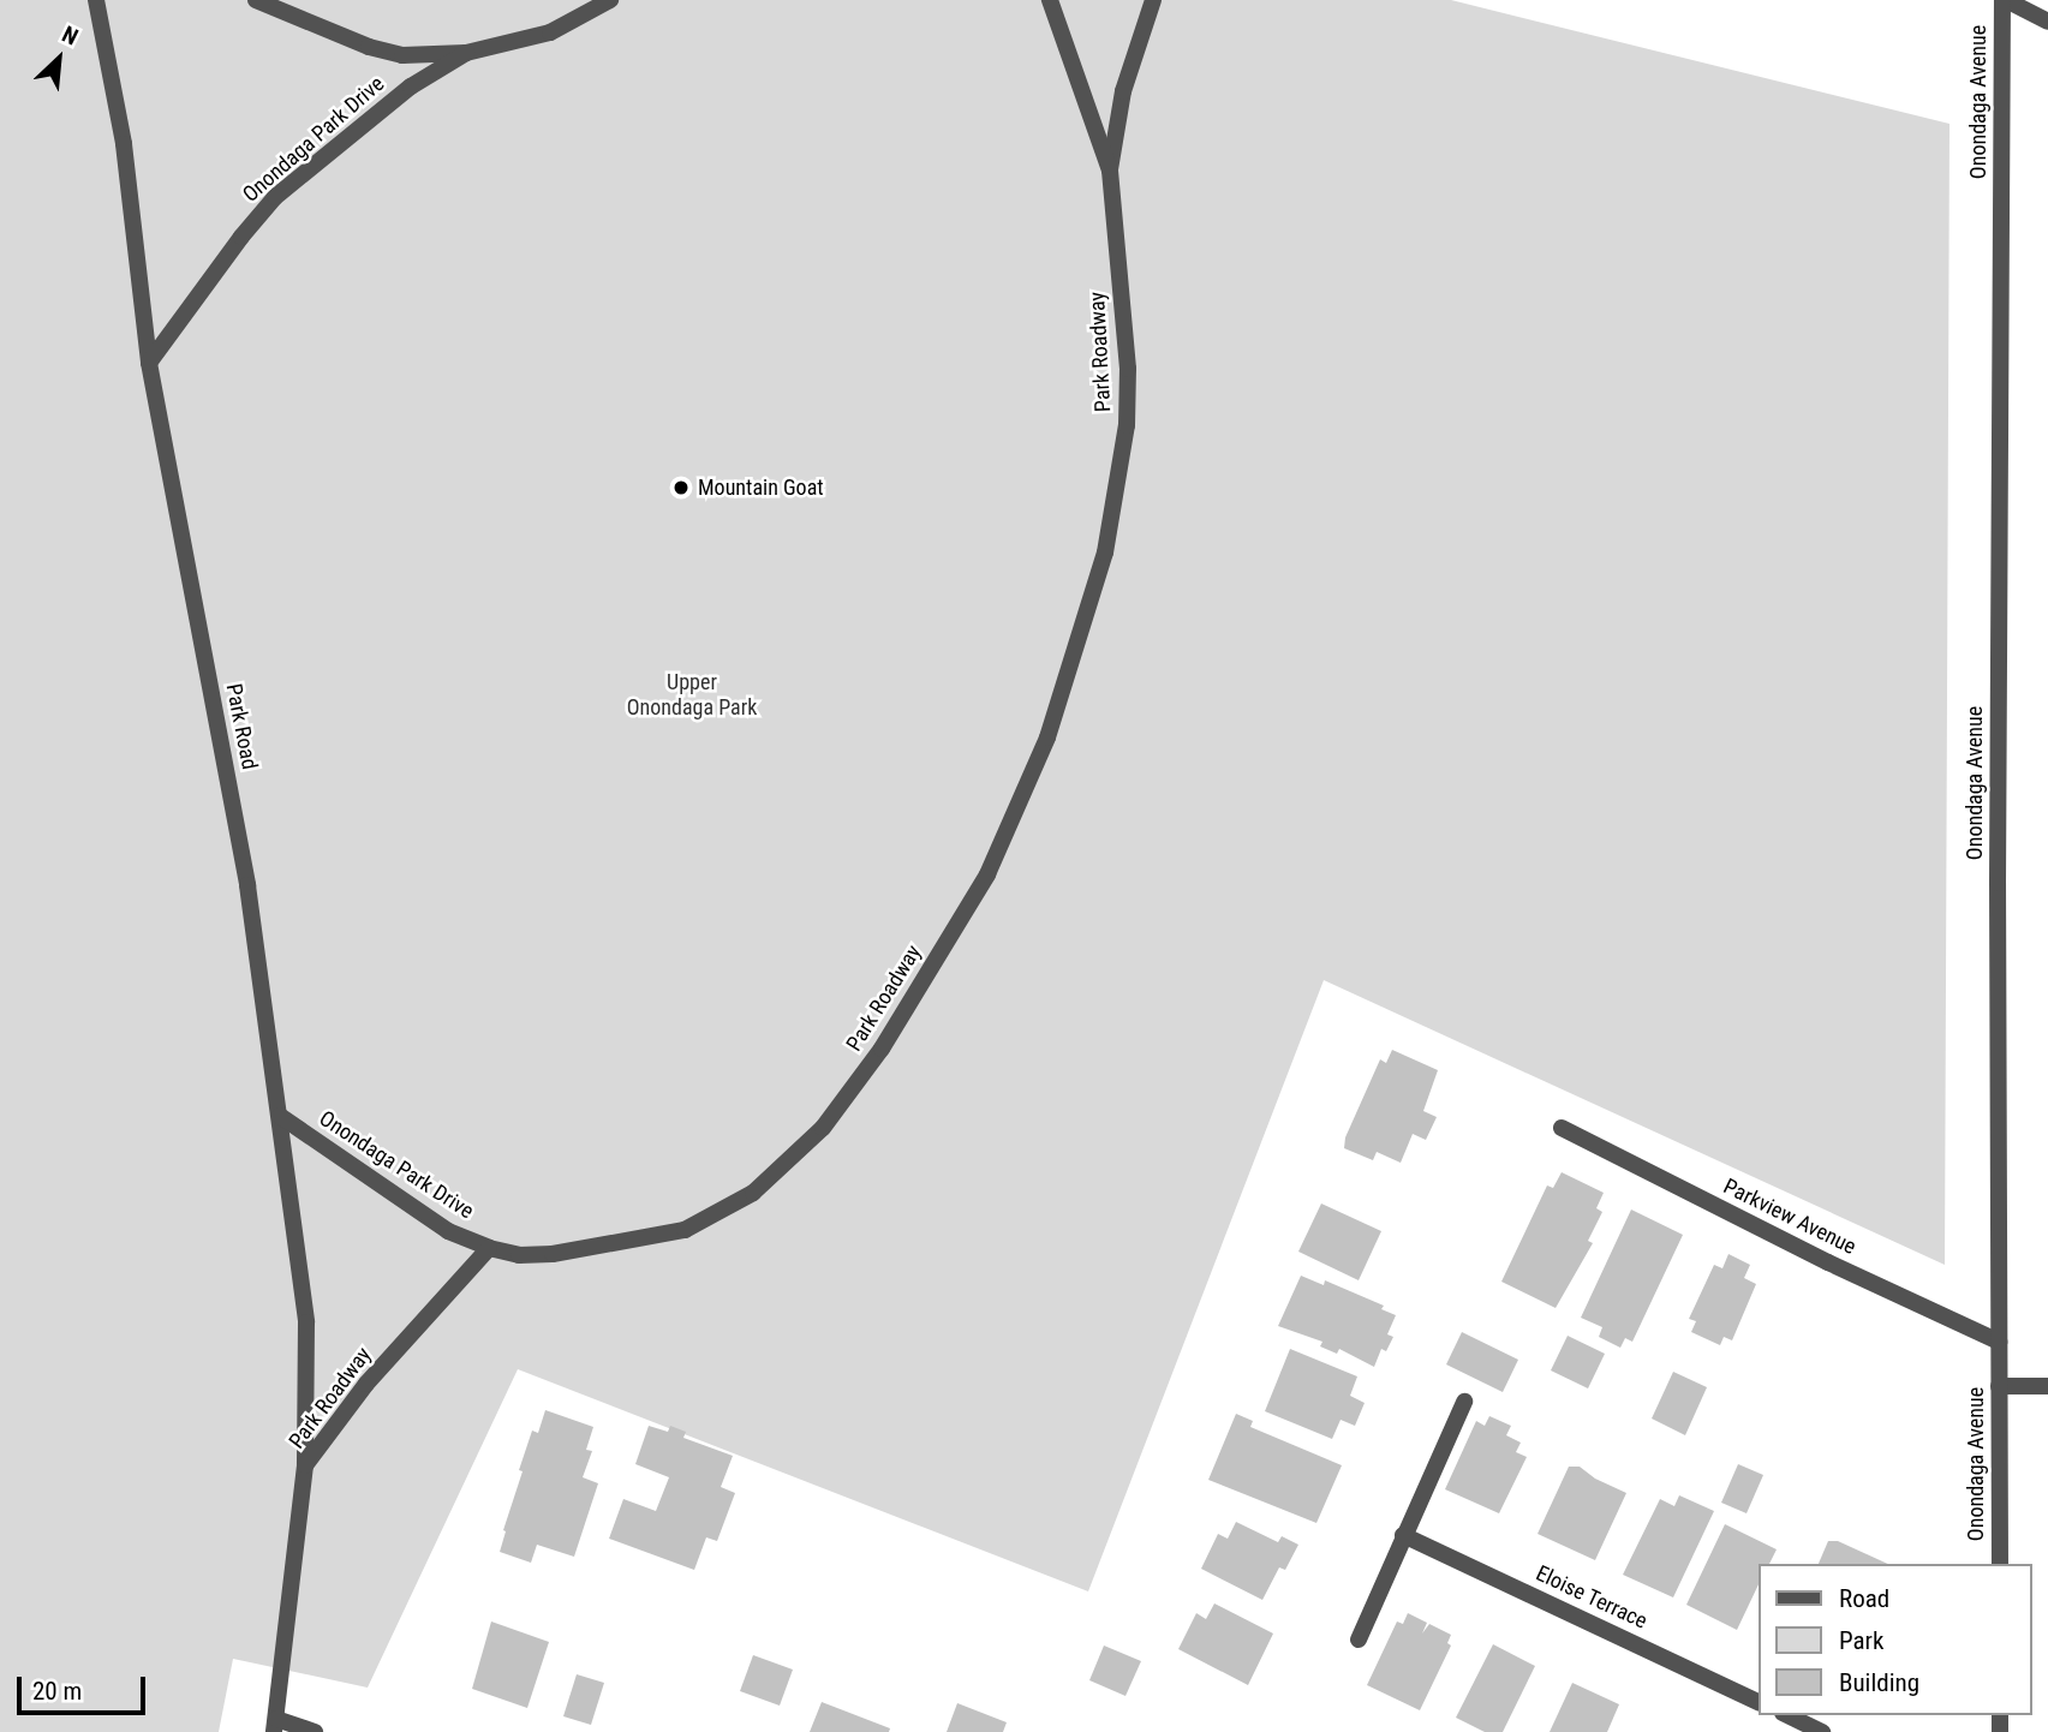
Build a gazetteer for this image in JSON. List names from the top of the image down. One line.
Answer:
{"streets":{"street":["Onondaga Avenue","Onondaga Park Drive","Park Roadway","Park Road","Parkview Avenue","Eloise Terrace"]},"crossings":[["Onondaga Avenue","Parkview Avenue"],["Onondaga Park Drive","Park Roadway"],["Onondaga Park Drive","Park Road"],["Park Roadway","Park Road"]],"parks":["Upper Onondaga Park"],"places":["Mountain Goat"],"legend":["Road","Park","Building"],"scale_bar":"20 m","north":"top right"}
